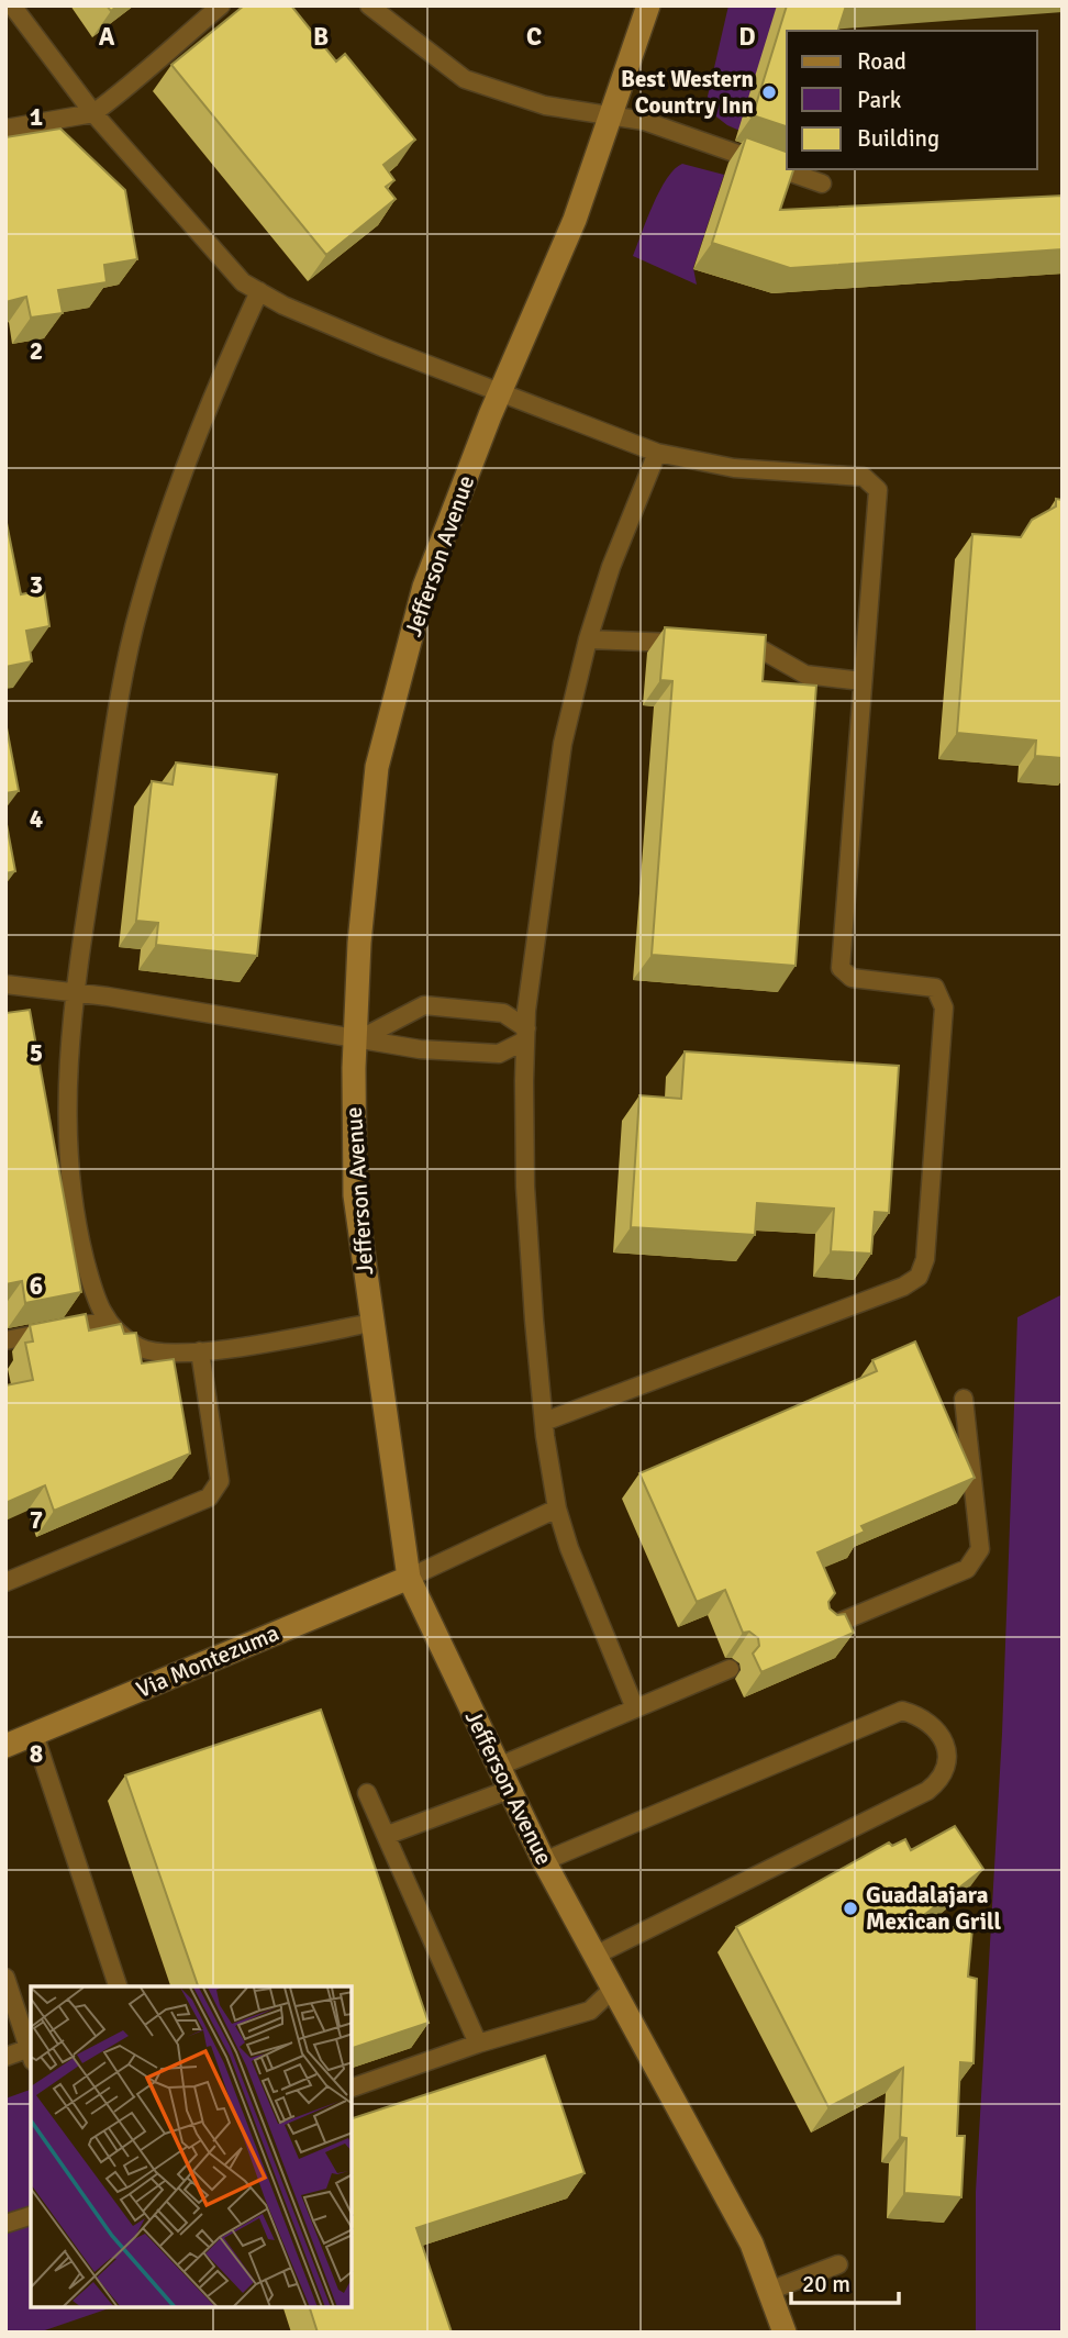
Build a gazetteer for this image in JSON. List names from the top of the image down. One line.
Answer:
{"streets":{"main road":["Jefferson Avenue","Via Montezuma"]},"crossings":[["Jefferson Avenue","Via Montezuma"]],"places":["Best Western Country Inn","Guadalajara Mexican Grill"],"legend":["Road","Park","Building"],"scale_bar":"20 m","grid":{"columns":["A","B","C","D"],"rows":["1","2","3","4","5","6","7","8"]}}
